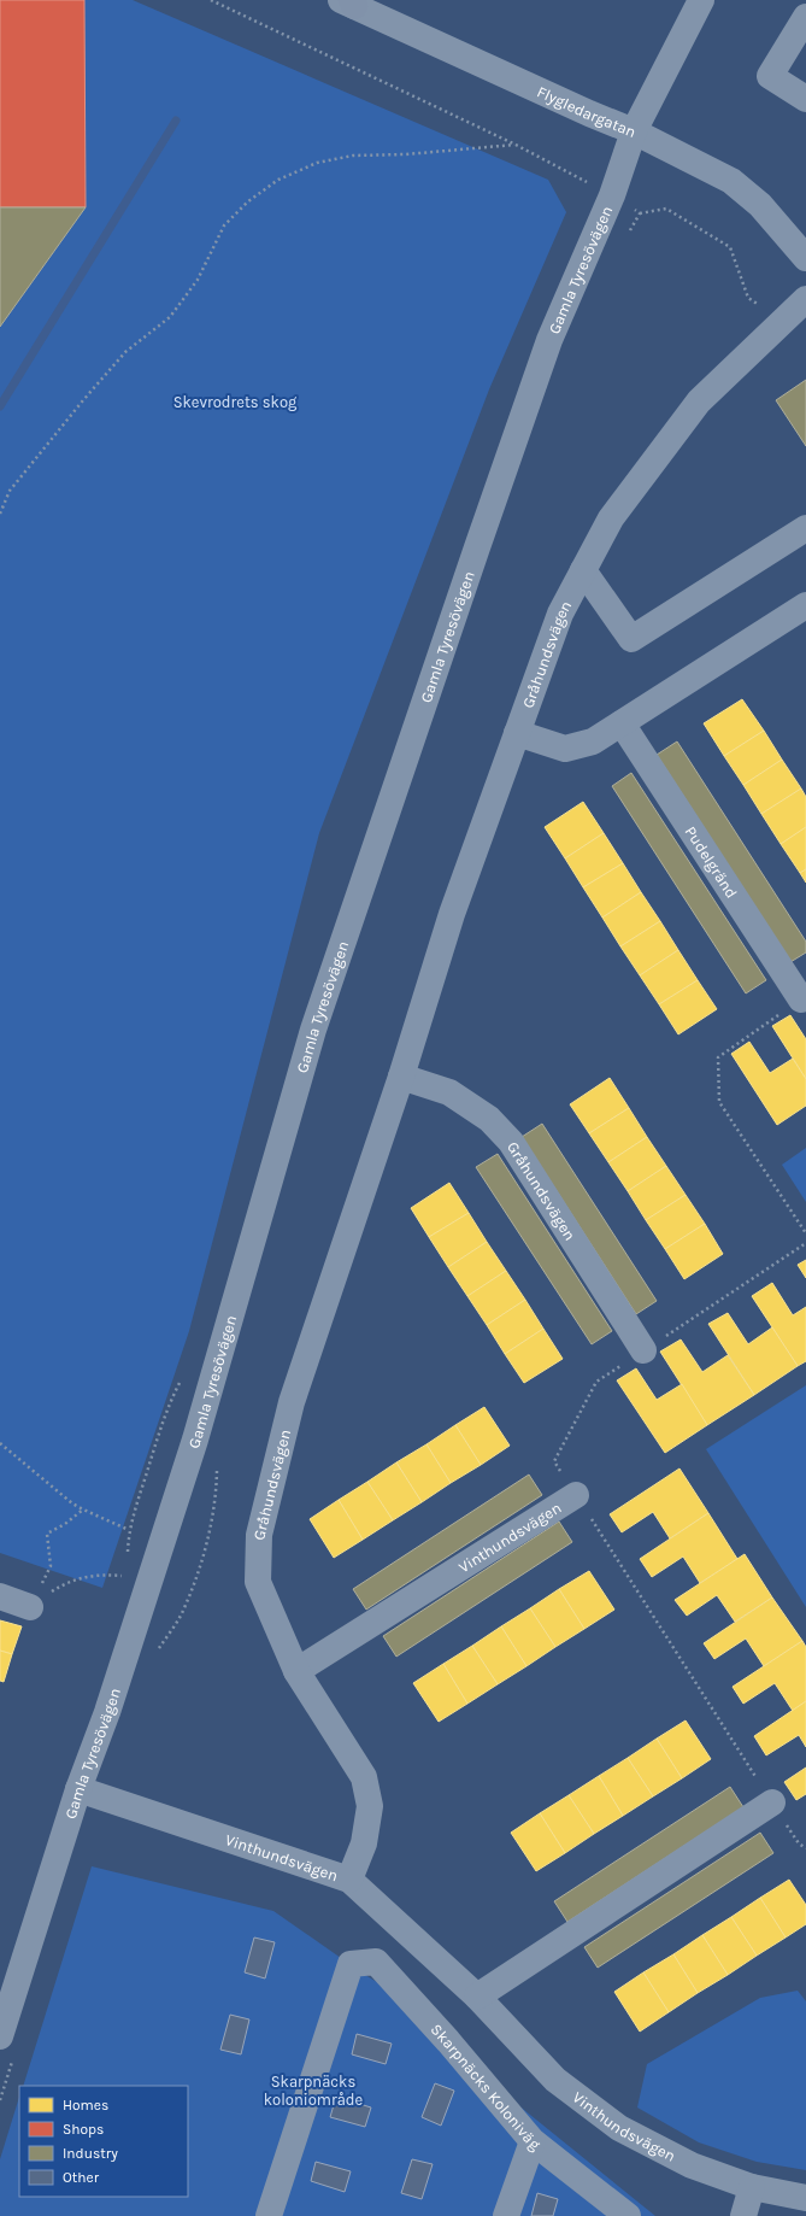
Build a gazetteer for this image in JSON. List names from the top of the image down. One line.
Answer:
{"streets":{"street":["Flygledargatan","Gamla Tyresövägen","Gråhundsvägen","Pudelgränd","Vinthundsvägen","Skarpnäcks Koloniväg"]},"crossings":[["Flygledargatan","Gamla Tyresövägen"],["Gamla Tyresövägen","Vinthundsvägen"],["Gråhundsvägen","Vinthundsvägen"]],"parks":["Skevrodrets skog","Skarpnäcks koloniområde"],"legend":["Homes","Shops","Industry","Other"]}
